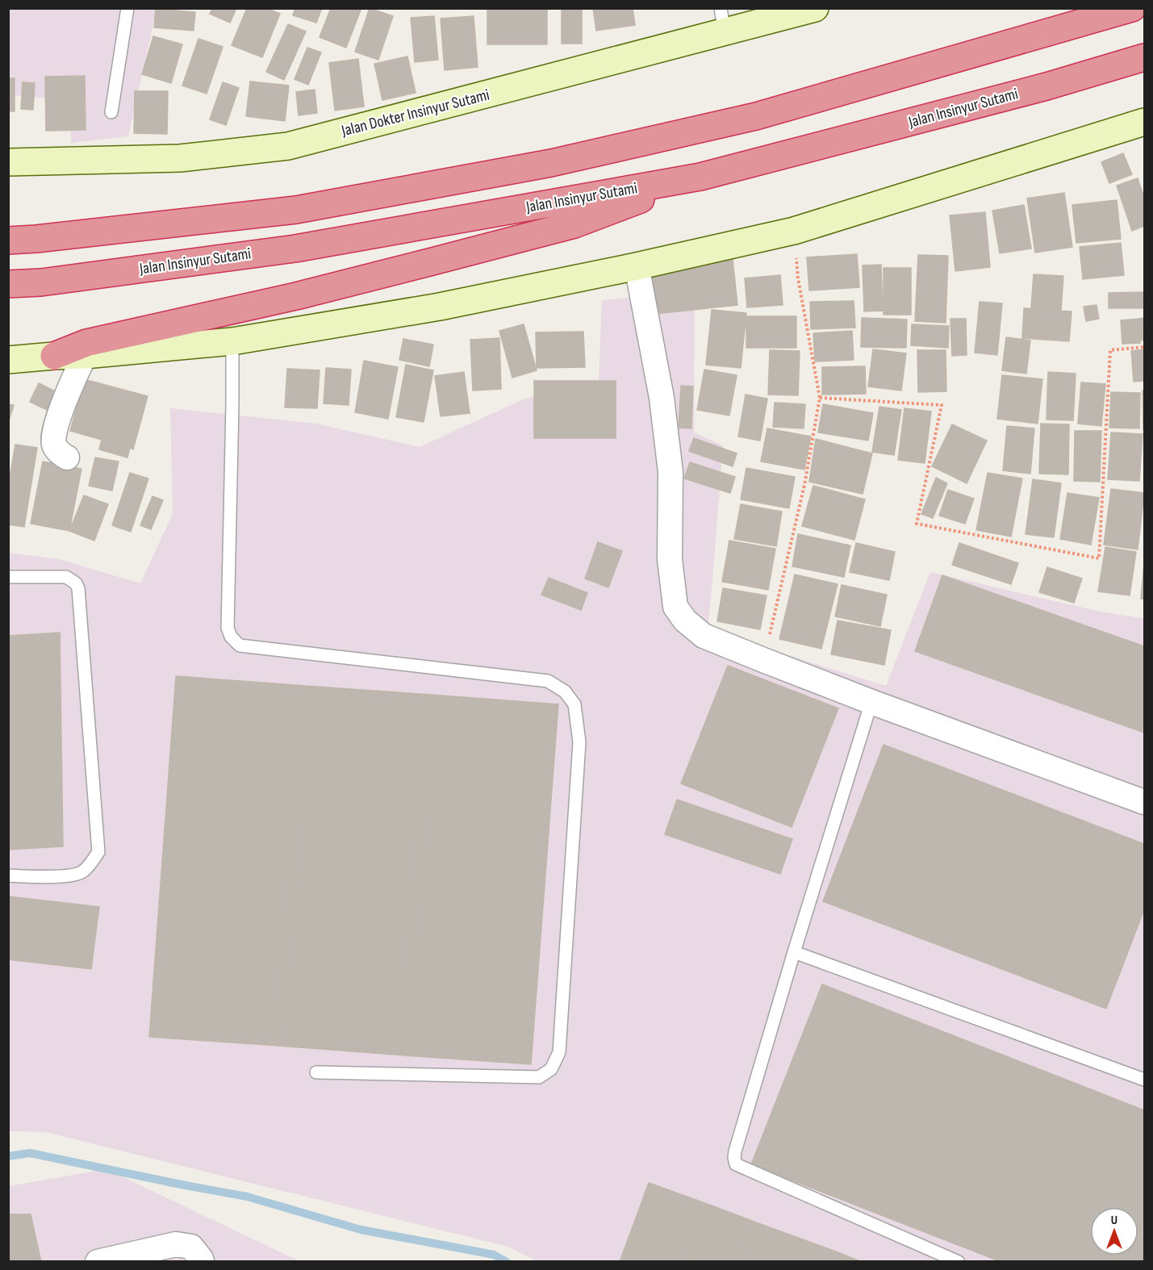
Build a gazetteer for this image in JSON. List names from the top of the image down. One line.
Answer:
{"streets":{"highway":["Jalan Insinyur Sutami"],"street":["Jalan Dokter Insinyur Sutami"]},"north":"top"}
